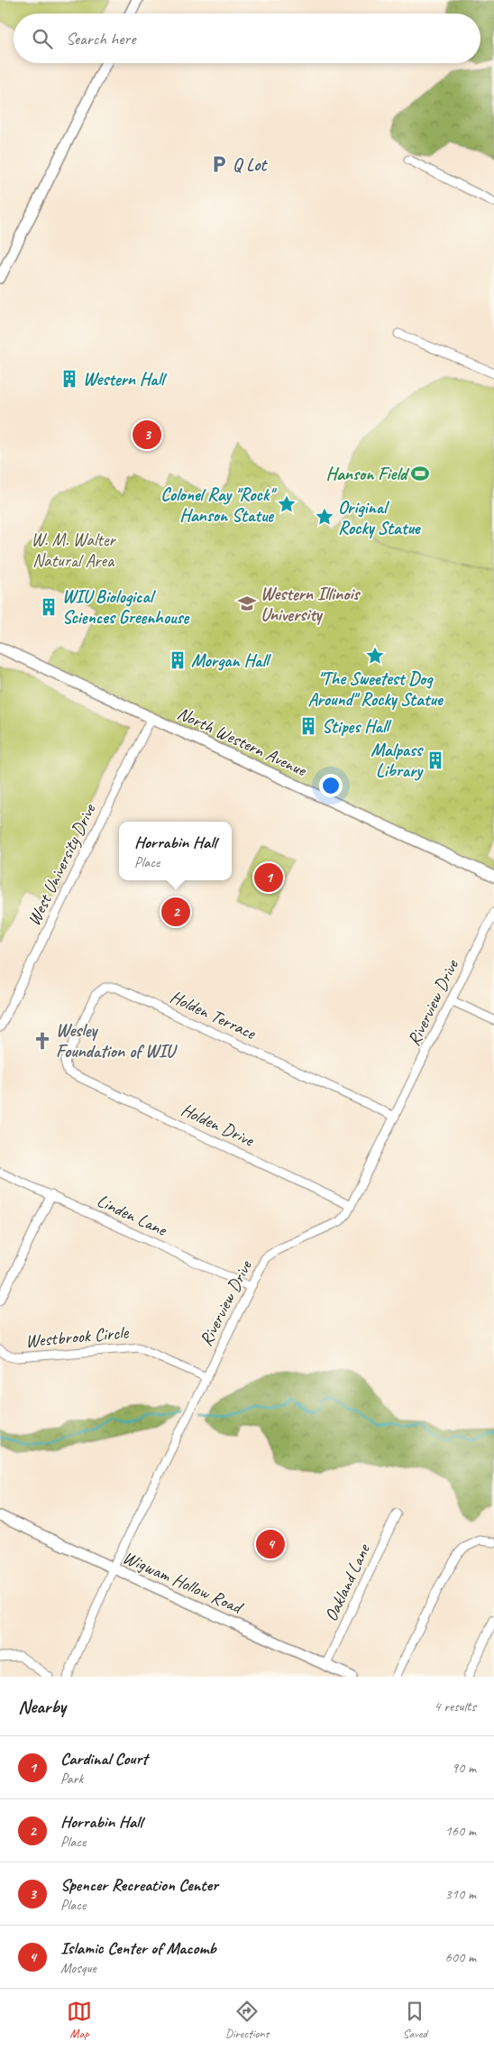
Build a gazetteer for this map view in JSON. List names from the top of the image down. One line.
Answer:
{"streets":{"street":["North Western Avenue","West University Drive","Riverview Drive","Holden Terrace","Holden Drive","Linden Lane","Westbrook Circle","Wigwam Hollow Road","Oakland Lane"]},"crossings":[["North Western Avenue","West University Drive"],["Riverview Drive","Holden Terrace"],["Riverview Drive","Holden Drive"],["Riverview Drive","Linden Lane"],["Riverview Drive","Westbrook Circle"],["Riverview Drive","Wigwam Hollow Road"],["Holden Terrace","Holden Drive"],["Wigwam Hollow Road","Oakland Lane"]],"parks":["W. M. Walter Natural Area"],"places":{"parking":["Q Lot"],"building":["Western Hall","WIU Biological Sciences Greenhouse","Morgan Hall","Stipes Hall","Malpass Library"],"sports":["Hanson Field"],"place":["Colonel Ray \"Rock\" Hanson Statue","Original Rocky Statue","\"The Sweetest Dog Around\" Rocky Statue"],"school or university":["Western Illinois University"],"church":["Wesley Foundation of WIU"]},"page":{"search":"Search here","pins":["3","1","2","4"],"popup":["Horrabin Hall","Place"],"heading":["Nearby","4 results"],"list":[{"mark":"1","name":"Cardinal Court","note":"Park","value":"90 m"},{"mark":"2","name":"Horrabin Hall","note":"Place","value":"160 m"},{"mark":"3","name":"Spencer Recreation Center","note":"Place","value":"310 m"},{"mark":"4","name":"Islamic Center of Macomb","note":"Mosque","value":"600 m"}],"nav":["Map","Directions","Saved"]}}
